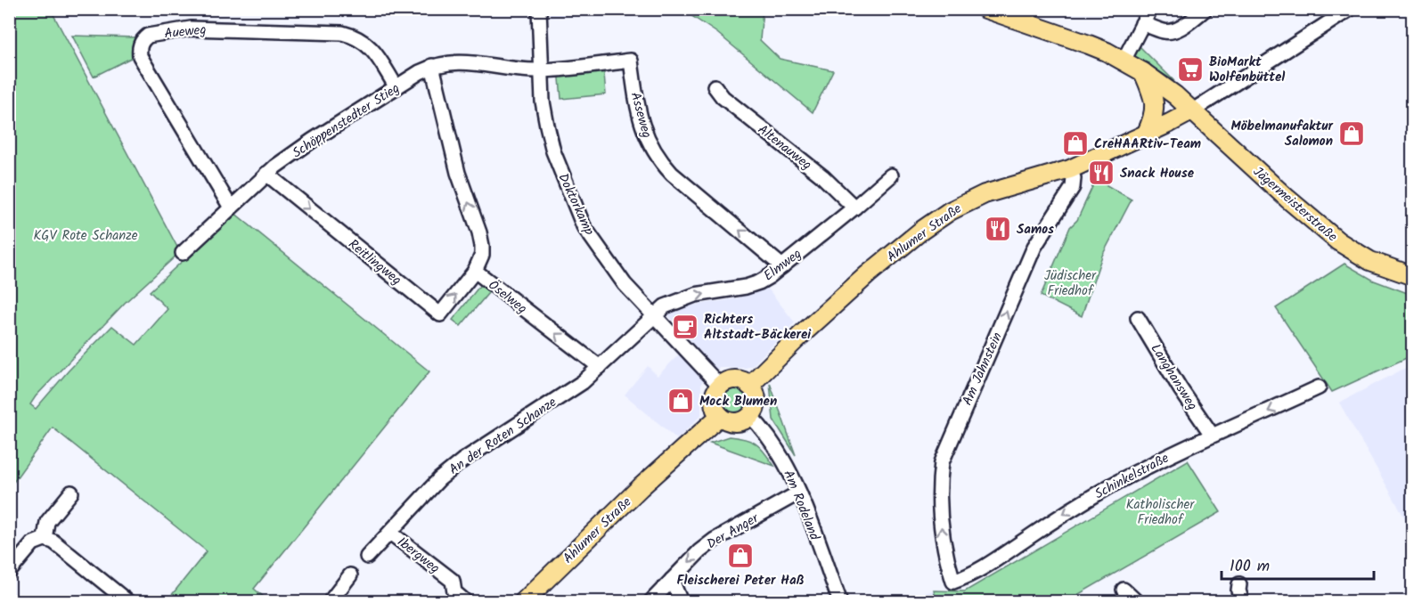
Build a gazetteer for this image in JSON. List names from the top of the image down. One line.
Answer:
{"streets":{"main road":["Jägermeisterstraße","Ahlumer Straße"],"street":["Aueweg","Asseweg","Schöppenstedter Stieg","Altenauweg","Doktorkamp","Reitlingweg","Elmweg","Öselweg","Am Jahnstein","Langhansweg","An der Roten Schanze","Schinkelstraße","Am Rodeland","Der Anger","Ibergweg"]},"crossings":[["Aueweg","Schöppenstedter Stieg"],["Asseweg","Schöppenstedter Stieg"],["Asseweg","Doktorkamp"],["Asseweg","Elmweg"],["Schöppenstedter Stieg","Doktorkamp"],["Schöppenstedter Stieg","Reitlingweg"],["Schöppenstedter Stieg","Öselweg"],["Altenauweg","Elmweg"],["Doktorkamp","Ahlumer Straße"],["Doktorkamp","Elmweg"],["Doktorkamp","Am Rodeland"],["Jägermeisterstraße","Ahlumer Straße"],["Ahlumer Straße","Am Jahnstein"],["Ahlumer Straße","Am Rodeland"],["Reitlingweg","Öselweg"],["Öselweg","An der Roten Schanze"],["Am Jahnstein","Schinkelstraße"],["Langhansweg","Schinkelstraße"],["An der Roten Schanze","Ibergweg"],["Am Rodeland","Der Anger"]],"one_way":["Asseweg","Reitlingweg","Elmweg","Öselweg","Am Jahnstein","Schinkelstraße","Der Anger"],"parks":["KGV Rote Schanze","Jüdischer Friedhof","Katholischer Friedhof"],"places":{"supermarket":["BioMarkt Wolfenbüttel"],"shop":["Möbelmanufaktur Salomon","CreHAARtiv-Team","Mock Blumen","Fleischerei Peter Haß"],"restaurant":["Snack House","Samos"],"cafe":["Richters Altstadt-Bäckerei"]},"scale_bar":"100 m"}
